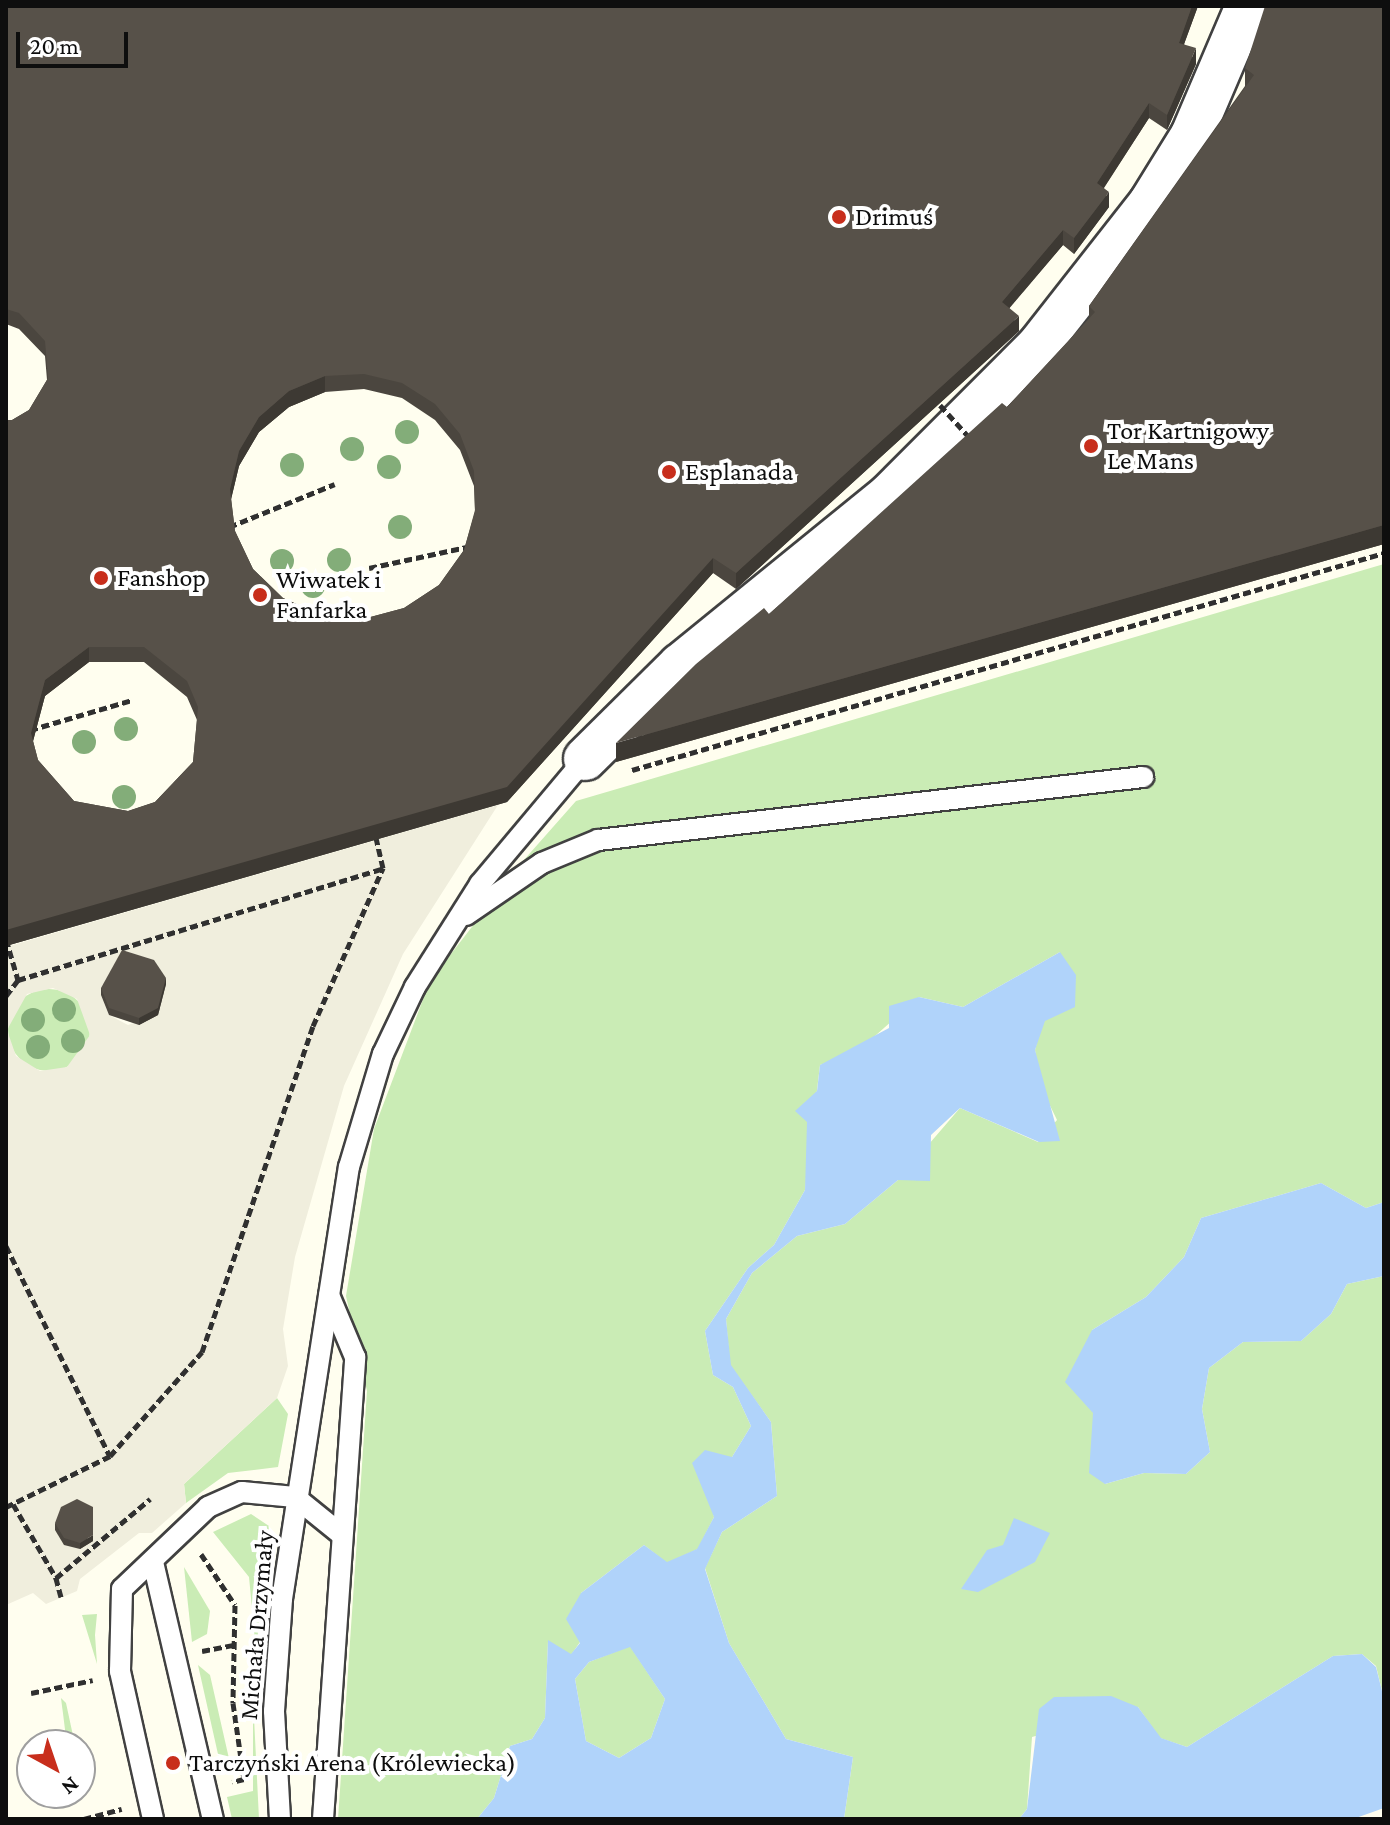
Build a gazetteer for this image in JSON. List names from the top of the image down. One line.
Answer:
{"streets":{"lane":["Michała Drzymały"]},"places":["Drimuś","Tor Kartnigowy Le Mans","Esplanada","Fanshop","Wiwatek i Fanfarka","Tarczyński Arena (Królewiecka)"],"scale_bar":"20 m","north":"bottom right"}
